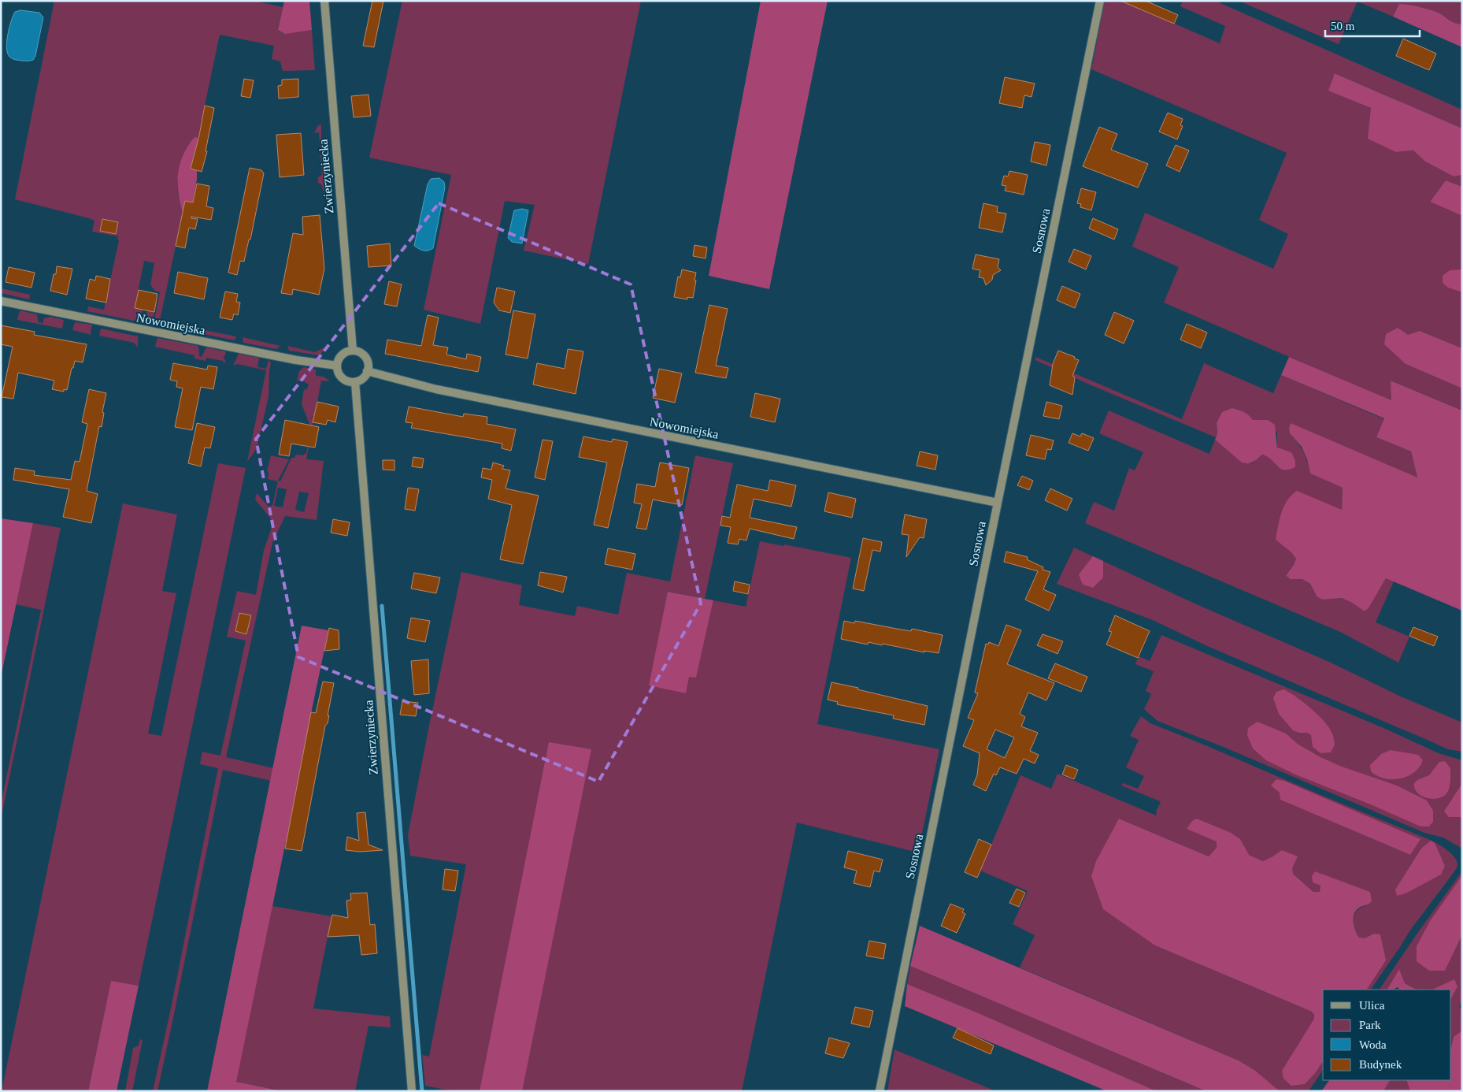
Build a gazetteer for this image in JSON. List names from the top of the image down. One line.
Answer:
{"streets":{"street":["Zwierzyniecka","Sosnowa","Nowomiejska"]},"crossings":[["Zwierzyniecka","Nowomiejska"],["Sosnowa","Nowomiejska"]],"legend":["Ulica","Park","Woda","Budynek"],"scale_bar":"50 m"}
